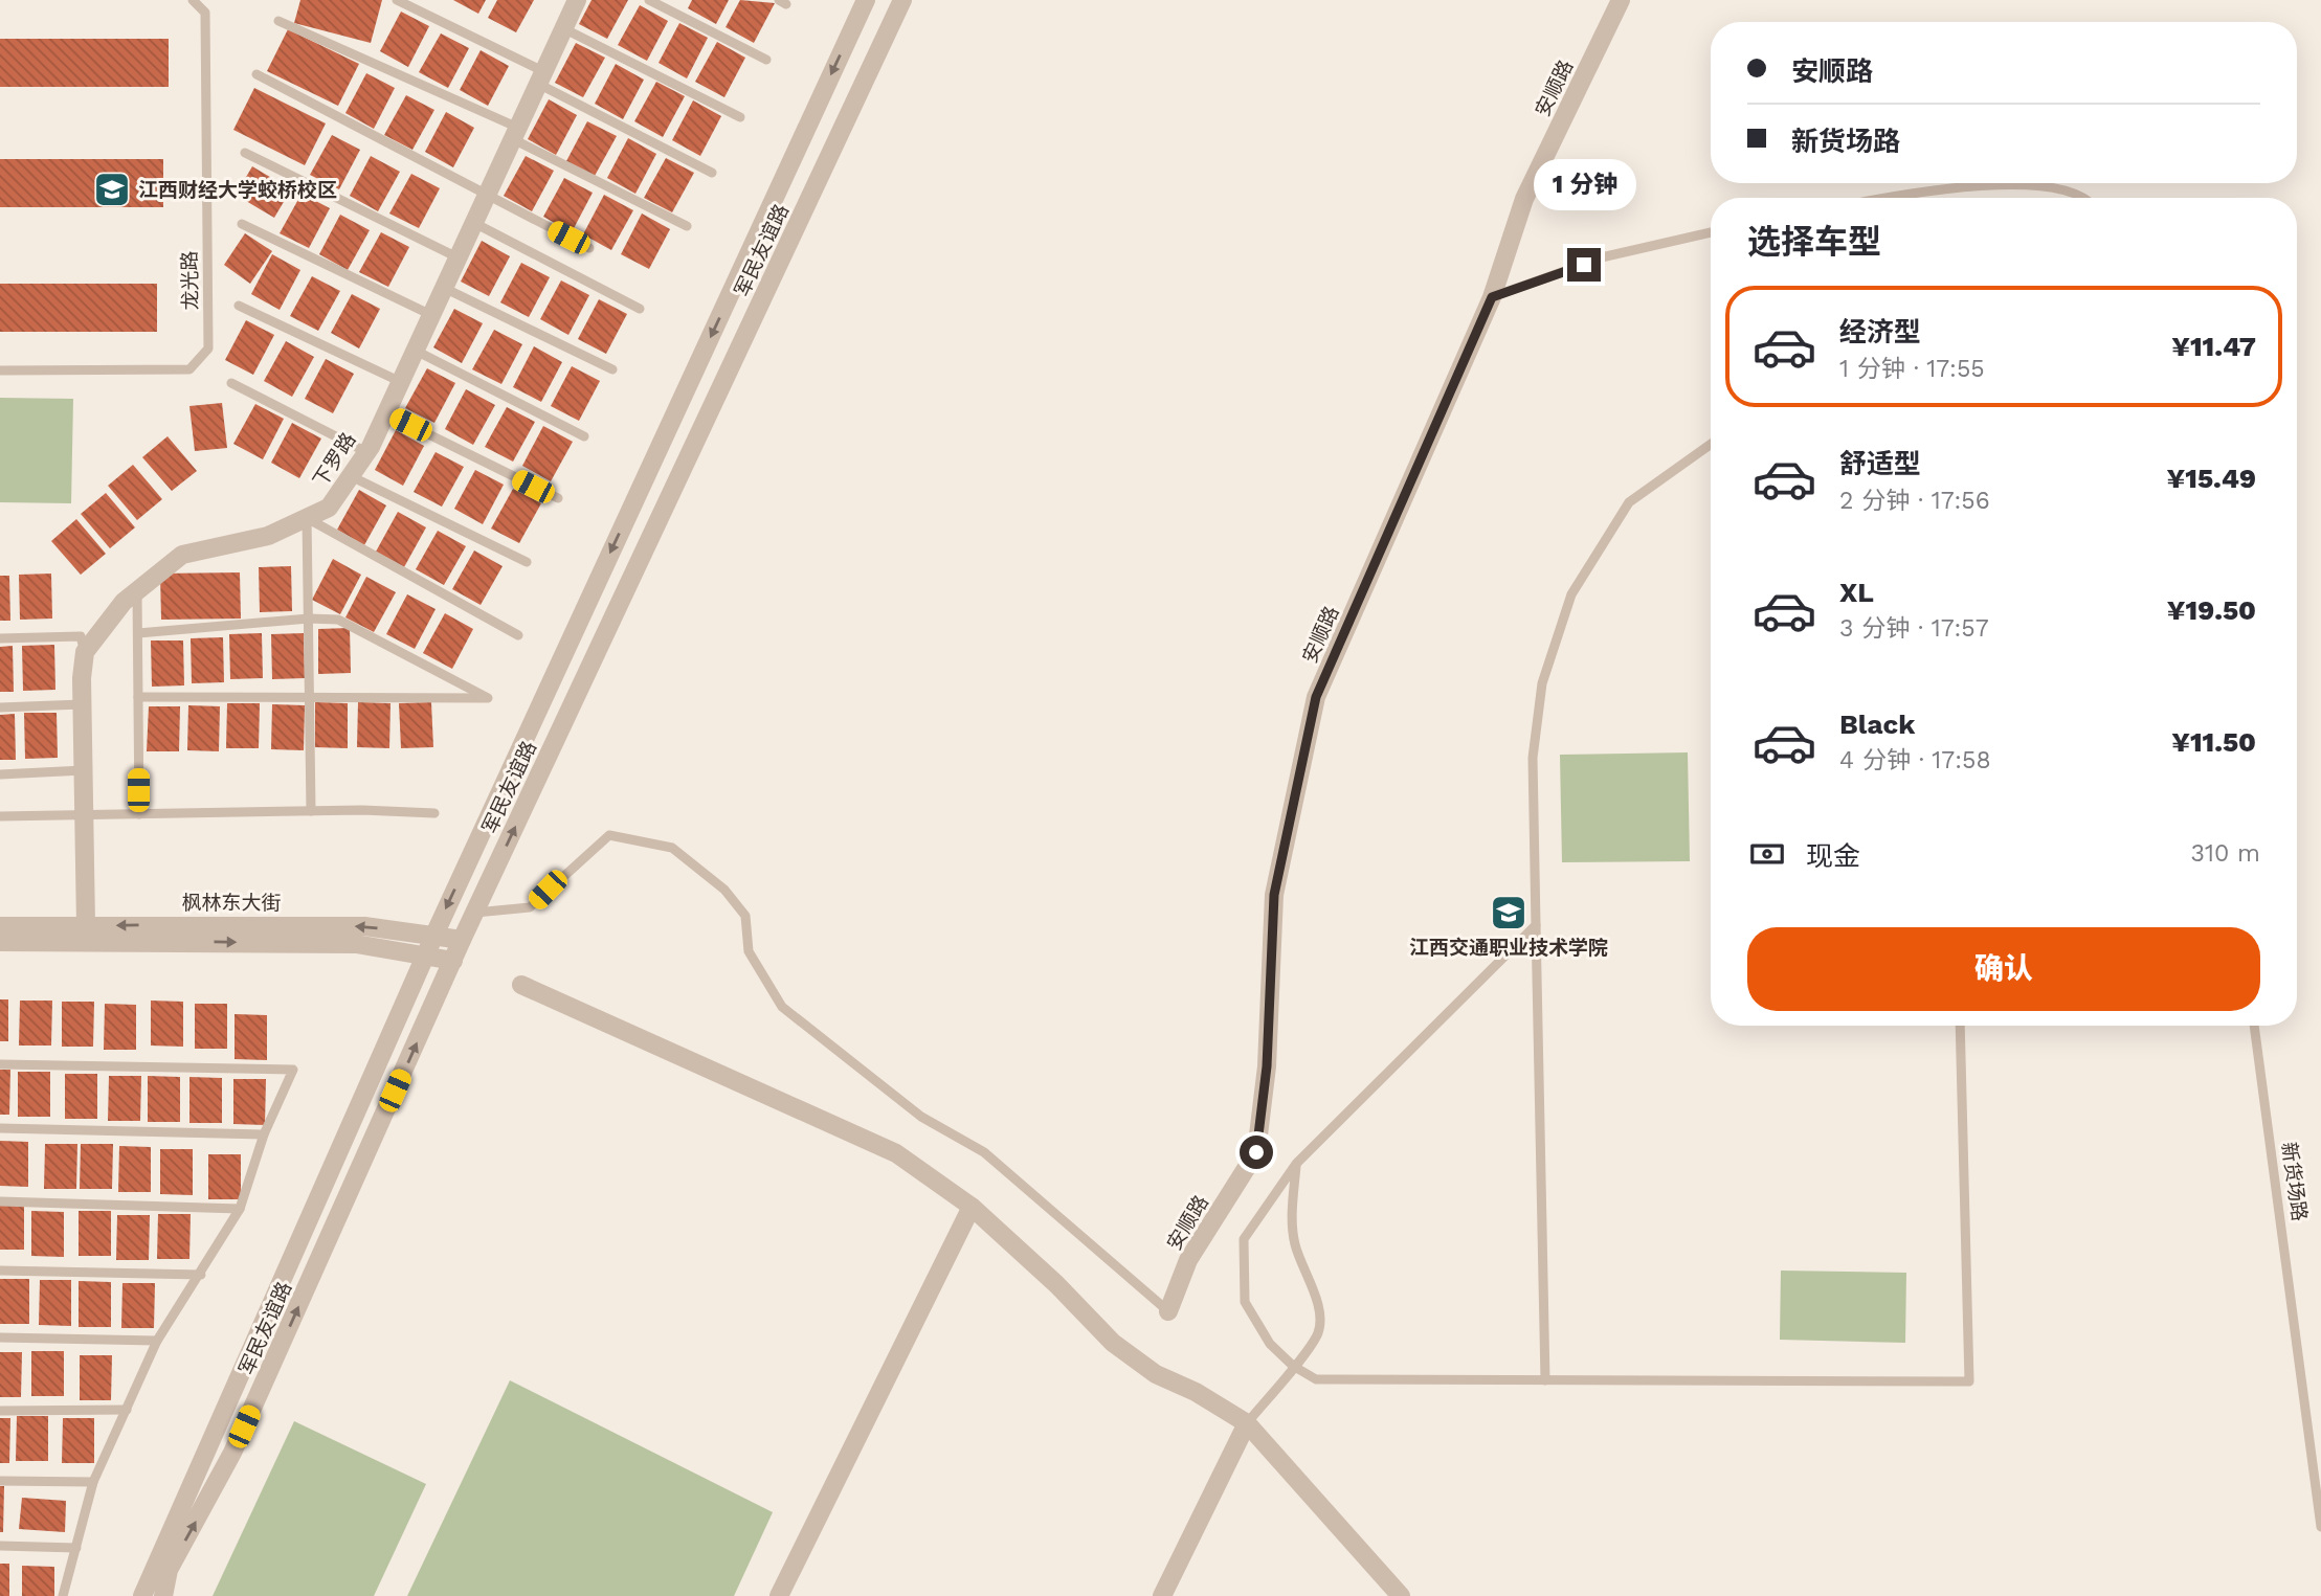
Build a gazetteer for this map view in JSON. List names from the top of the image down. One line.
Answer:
{"streets":{"street":["安顺路","军民友谊路","下罗路","枫林东大街"],"lane":["龙光路","新货场路"]},"crossings":[["军民友谊路","枫林东大街"]],"places":{"school or university":["江西财经大学蛟桥校区","江西交通职业技术学院"]},"page":{"banner":["安顺路","新货场路"],"bubble":"1 分钟","heading":"选择车型","list":[{"name":"经济型","note":"1 分钟 · 17:55","value":"¥11.47"},{"name":"舒适型","note":"2 分钟 · 17:56","value":"¥15.49"},{"name":"XL","note":"3 分钟 · 17:57","value":"¥19.50"},{"name":"Black","note":"4 分钟 · 17:58","value":"¥11.50"}],"pay":["现金","310 m"],"buttons":"确认"}}
